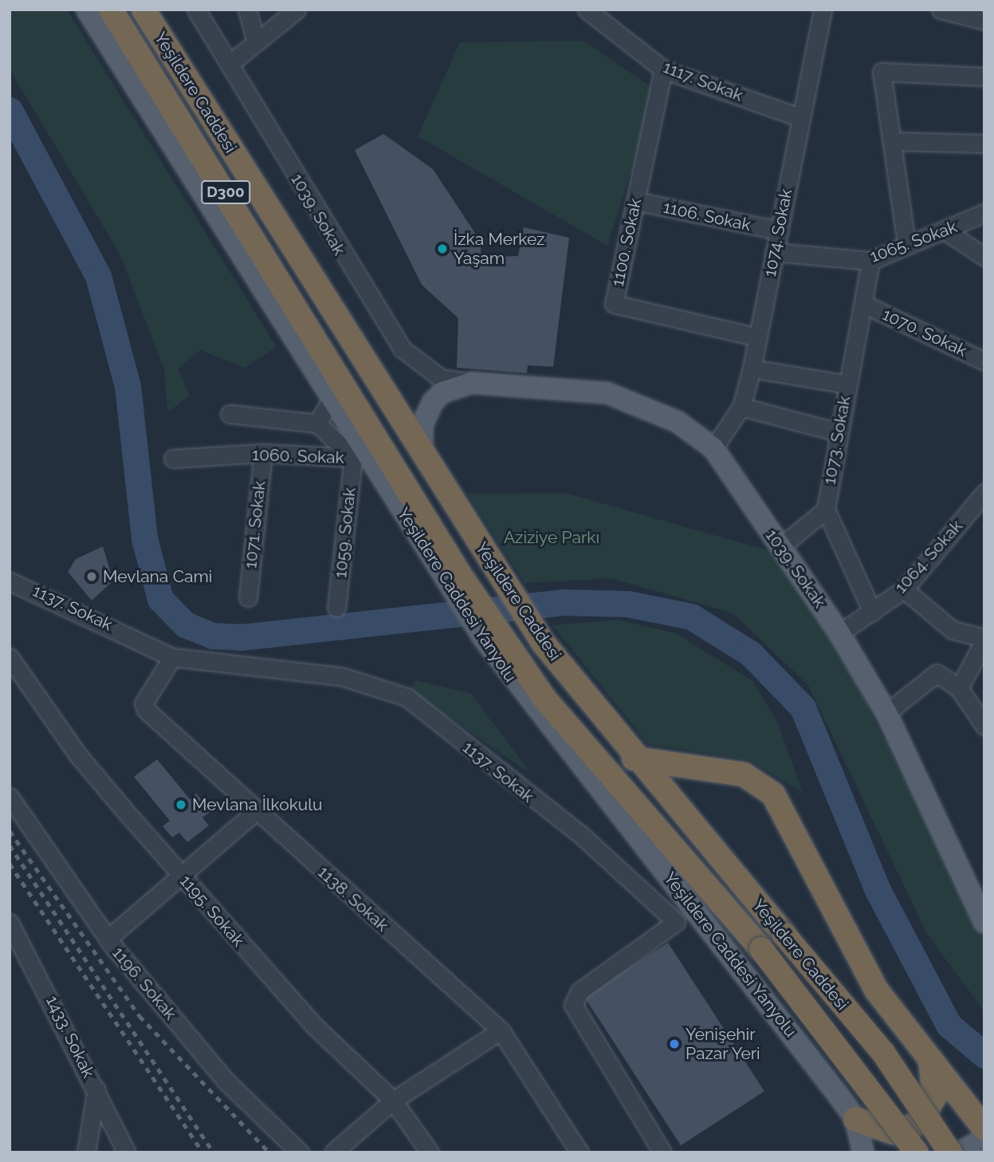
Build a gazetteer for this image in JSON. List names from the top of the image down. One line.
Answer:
{"streets":{"highway":["Yeşildere Caddesi","D300"],"main road":["1039. Sokak","Yeşildere Caddesi Yanyolu"],"street":["1117. Sokak","1106. Sokak","1074. Sokak","1065. Sokak","1100. Sokak","1070. Sokak","1073. Sokak","1060. Sokak","1071. Sokak","1059. Sokak","1064. Sokak","1137. Sokak","1138. Sokak","1195. Sokak","1196. Sokak","1433. Sokak"]},"crossings":[["1117. Sokak","1074. Sokak"],["1117. Sokak","1100. Sokak"],["Yeşildere Caddesi","Yeşildere Caddesi Yanyolu"],["1039. Sokak","1074. Sokak"],["1039. Sokak","1064. Sokak"],["1106. Sokak","1074. Sokak"],["1106. Sokak","1100. Sokak"],["1074. Sokak","1065. Sokak"],["1074. Sokak","1100. Sokak"],["1065. Sokak","1073. Sokak"],["1070. Sokak","1073. Sokak"],["1060. Sokak","1071. Sokak"],["1060. Sokak","1059. Sokak"],["1137. Sokak","1138. Sokak"]],"parks":["Aziziye Parkı"],"places":["İzka Merkez Yaşam","Mevlana Cami","Mevlana İlkokulu","Yenişehir Pazar Yeri"]}
